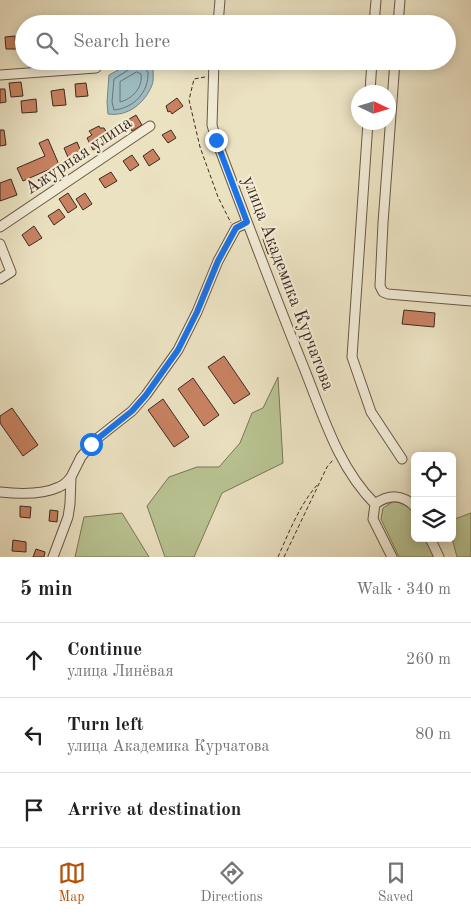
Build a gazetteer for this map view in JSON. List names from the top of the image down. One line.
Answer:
{"streets":{"street":["Ажурная улица","улица Академика Курчатова"]},"north":"right","page":{"search":"Search here","heading":["5 min","Walk · 340 m"],"list":[["Continue","улица Линёвая","260 m"],["Turn left","улица Академика Курчатова","80 m"],"Arrive at destination"],"nav":["Map","Directions","Saved"]}}
